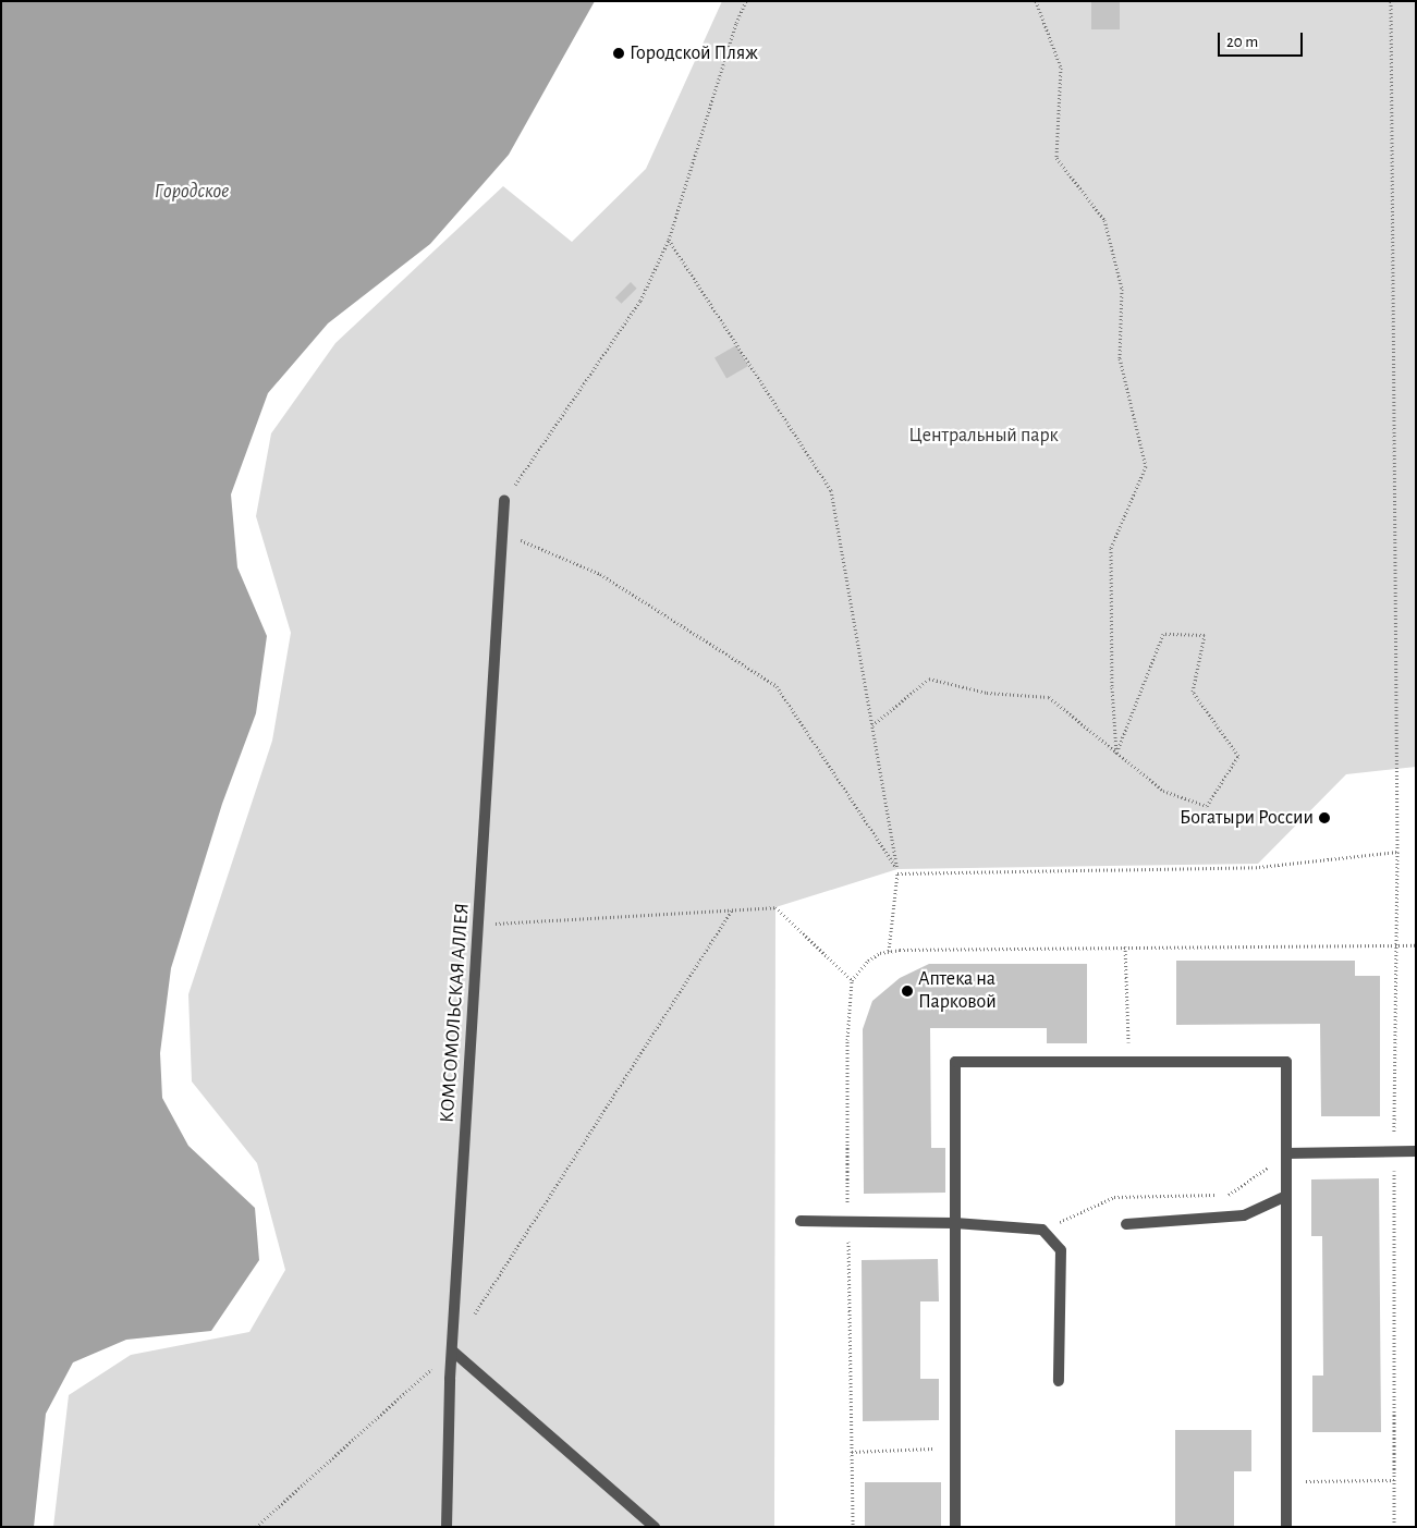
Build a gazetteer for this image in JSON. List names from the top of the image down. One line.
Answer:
{"streets":{"street":["КОМСОМОЛЬСКАЯ АЛЛЕЯ"]},"water":["Городское"],"parks":["Центральный парк"],"places":["Городской Пляж","Богатыри России","Аптека на Парковой"],"scale_bar":"20 m"}
